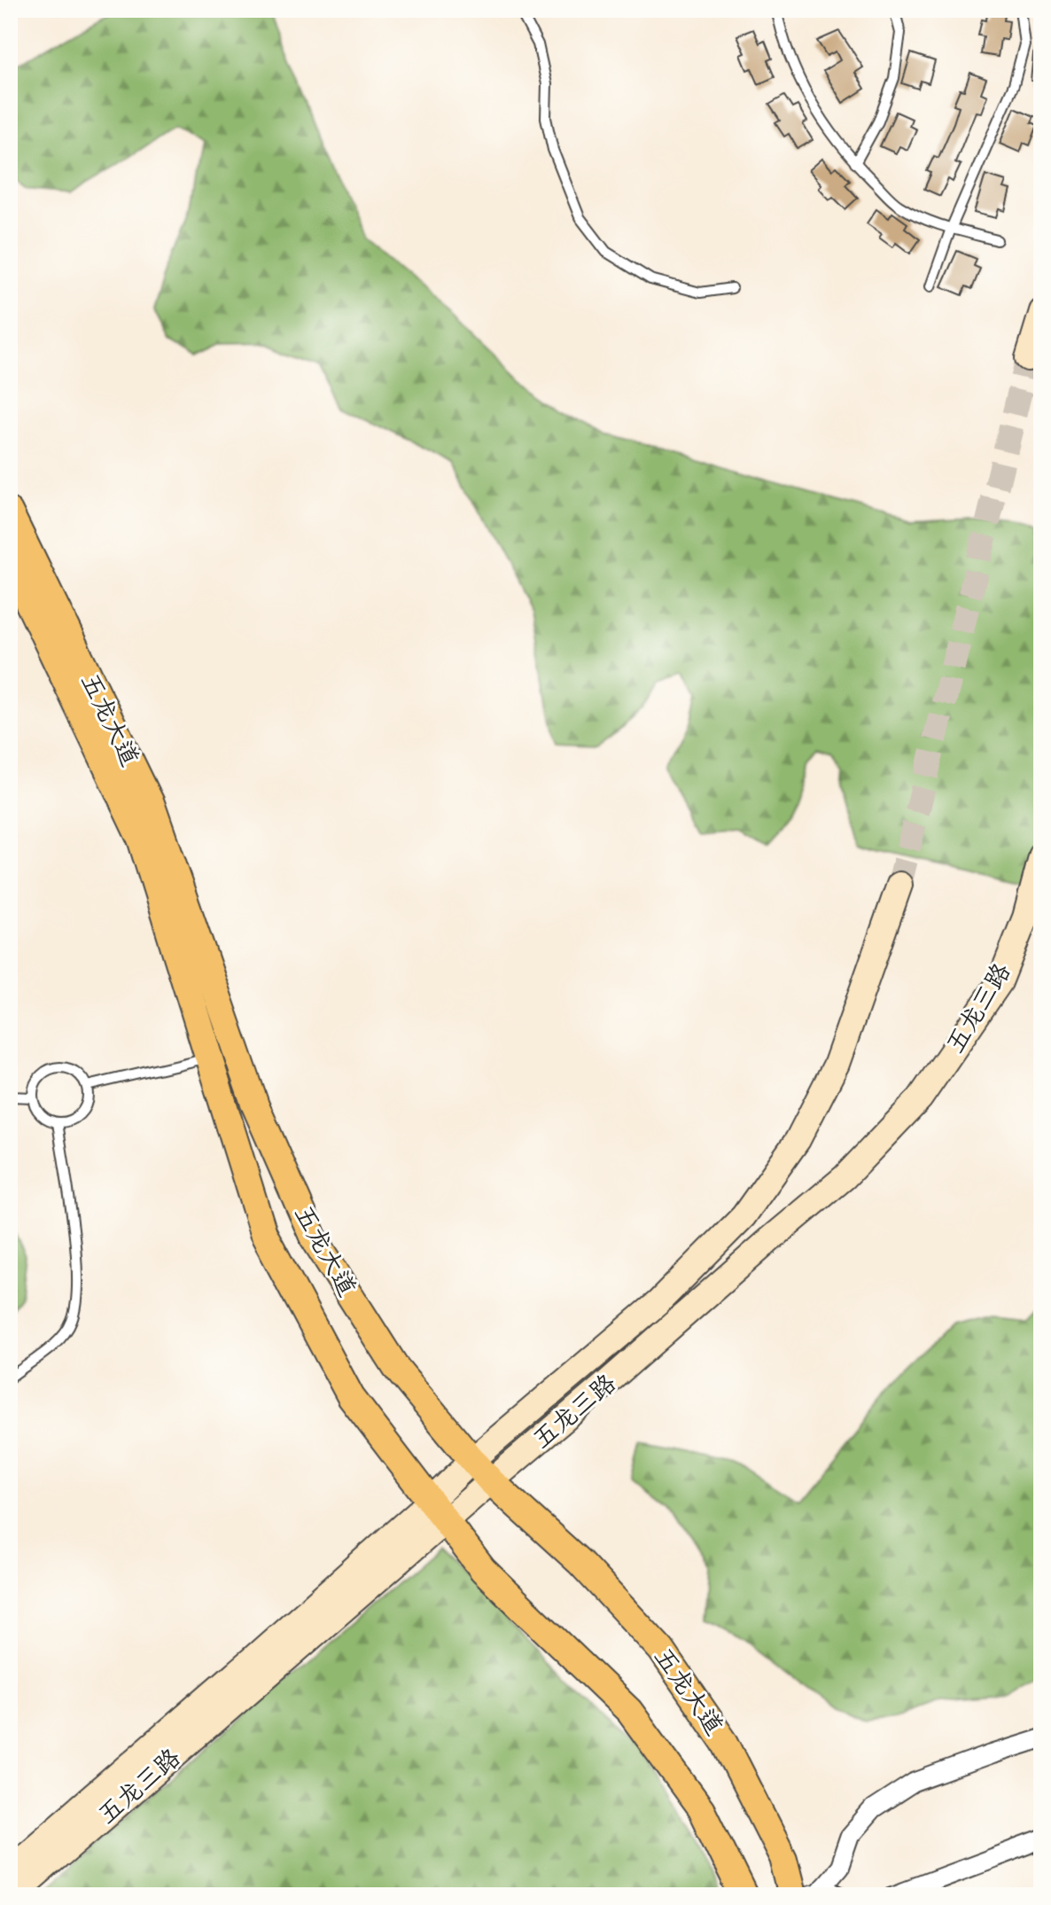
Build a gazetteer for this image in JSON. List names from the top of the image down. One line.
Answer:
{"streets":{"main road":["五龙大道","五龙三路"]},"crossings":[["五龙大道","五龙三路"]]}
